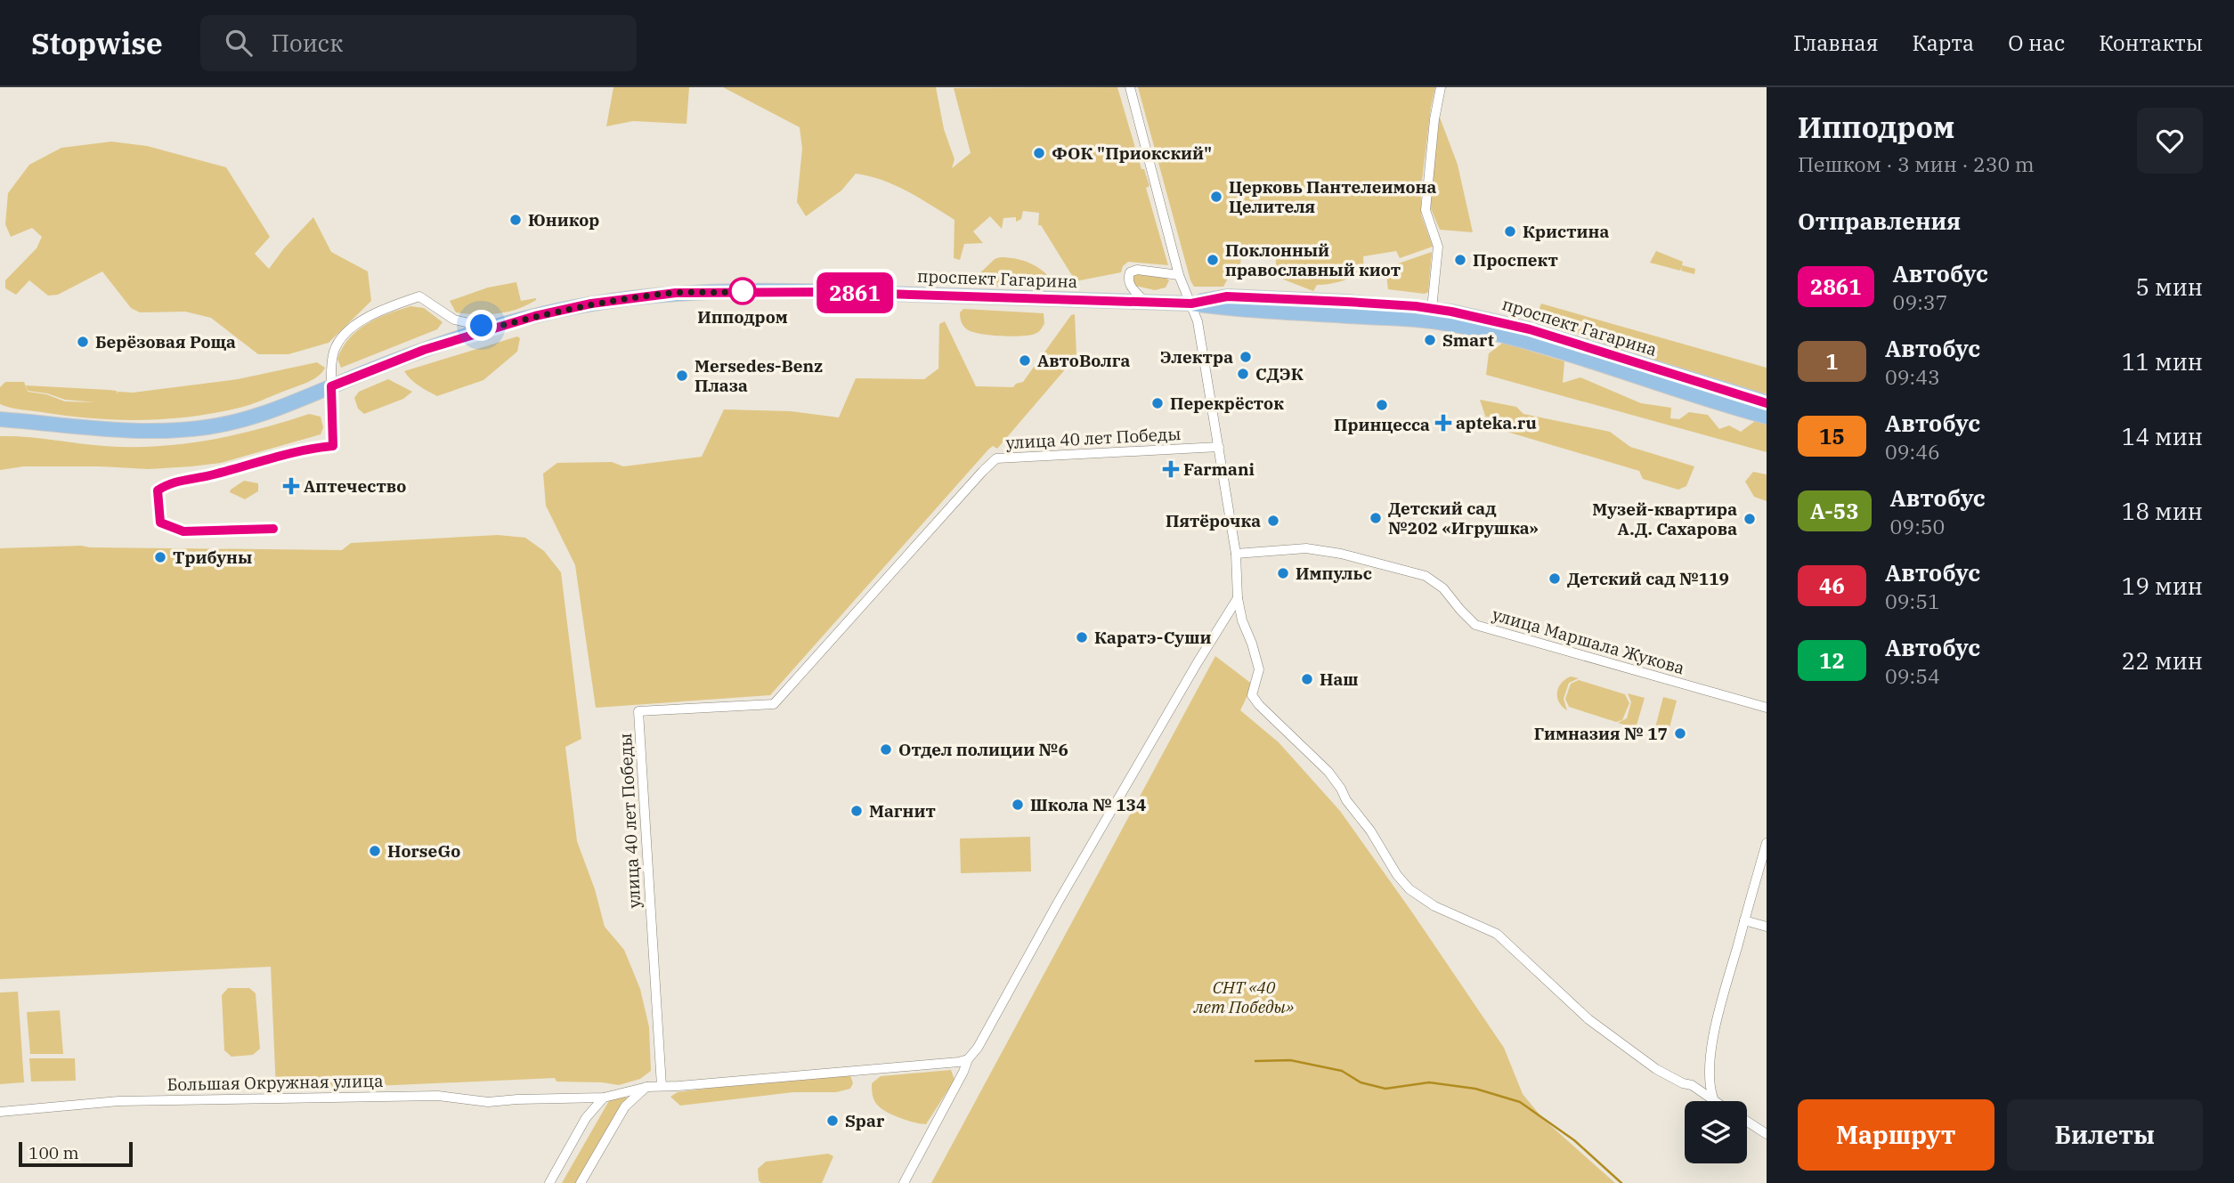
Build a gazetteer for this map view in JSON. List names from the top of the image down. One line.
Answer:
{"streets":{"main road":["проспект Гагарина"],"street":["улица 40 лет Победы","улица Маршала Жукова","Большая Окружная улица"]},"crossings":[["улица 40 лет Победы","Большая Окружная улица"]],"parks":["СНТ «40 лет Победы»"],"places":{"other":["ФОК \"Приокский\"","Церковь Пантелеимона Целителя","Юникор","Кристина","Поклонный православный киот","Проспект","Ипподром","Smart","Берёзовая Роща","Электра","АвтоВолга","СДЭК","Mersedes-Benz Плаза","Перекрёсток","Принцесса","Детский сад №202 «Игрушка»","Музей-квартира А.Д. Сахарова","Пятёрочка","Трибуны","Импульс","Детский сад №119","Каратэ-Суши","Наш","Гимназия № 17","Отдел полиции №6","Школа № 134","Магнит","HorseGo","Spar"],"health":["apteka.ru","Farmani","Аптечество"]},"lines":["bus line 2861"],"scale_bar":"100 m","page":{"header":"Stopwise","search":"Поиск","nav":["Главная","Карта","О нас","Контакты"],"on_map":"2861","heading":[["Ипподром","Пешком · 3 мин · 230 m"],"Отправления"],"list":[{"mark":"2861","name":"Автобус","note":"09:37","value":"5 мин"},{"mark":"1","name":"Автобус","note":"09:43","value":"11 мин"},{"mark":"15","name":"Автобус","note":"09:46","value":"14 мин"},{"mark":"А-53","name":"Автобус","note":"09:50","value":"18 мин"},{"mark":"46","name":"Автобус","note":"09:51","value":"19 мин"},{"mark":"12","name":"Автобус","note":"09:54","value":"22 мин"}],"buttons":["Маршрут","Билеты"],"scale":"100 m"}}
